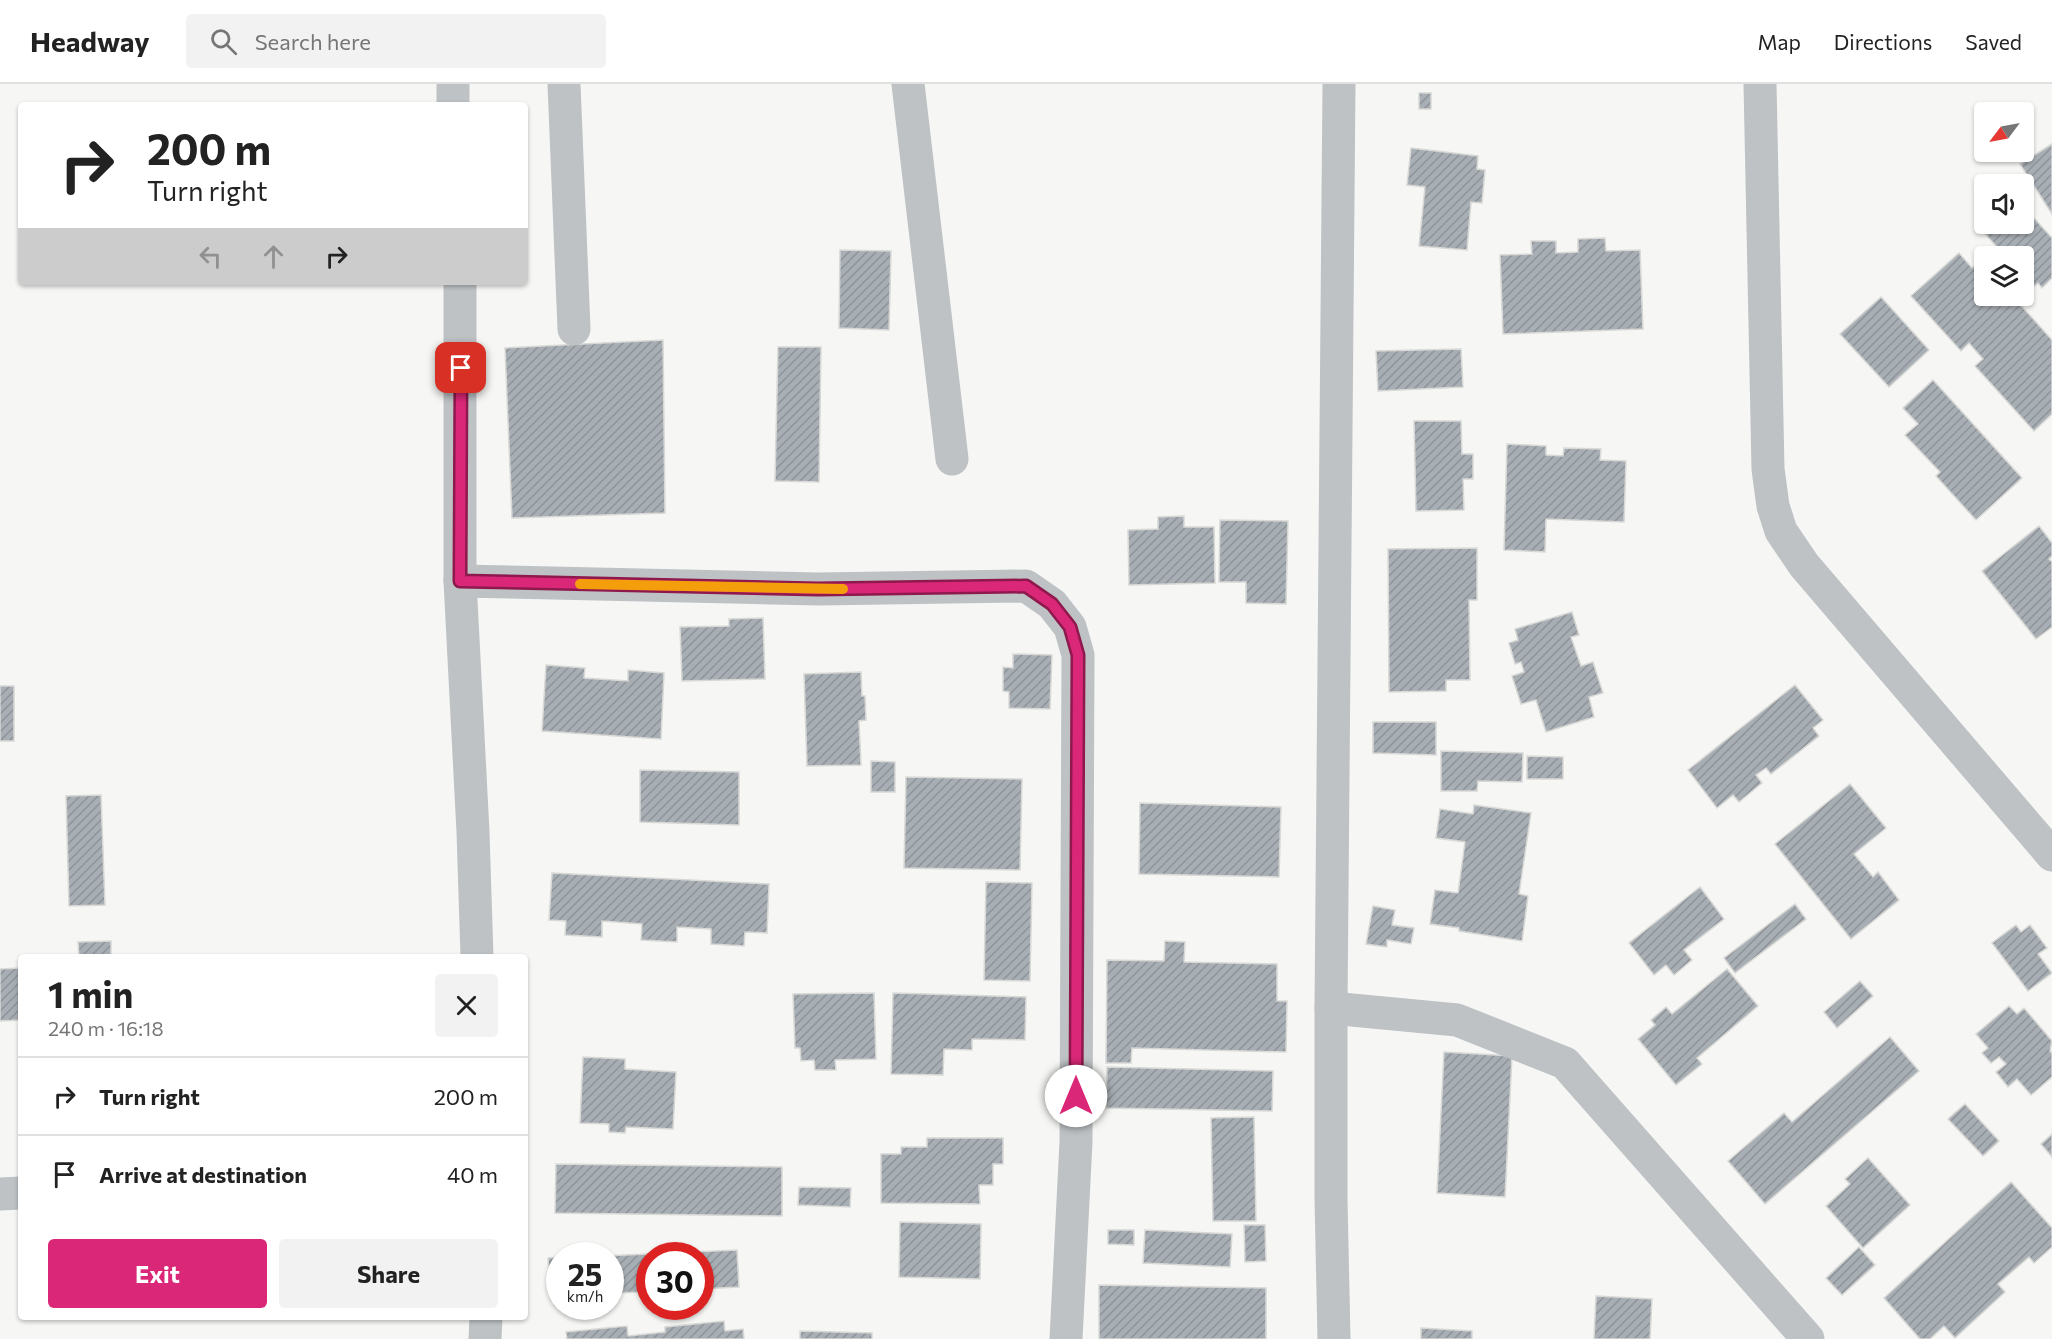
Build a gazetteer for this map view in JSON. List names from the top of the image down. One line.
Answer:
{"north":"bottom left","page":{"header":"Headway","search":"Search here","nav":["Map","Directions","Saved"],"turn":["200 m","Turn right"],"heading":["1 min","240 m · 16:18"],"list":[{"name":"Turn right","value":"200 m"},{"name":"Arrive at destination","value":"40 m"}],"buttons":["Exit","Share"],"speed":"25 km/h","limit":"30"}}
